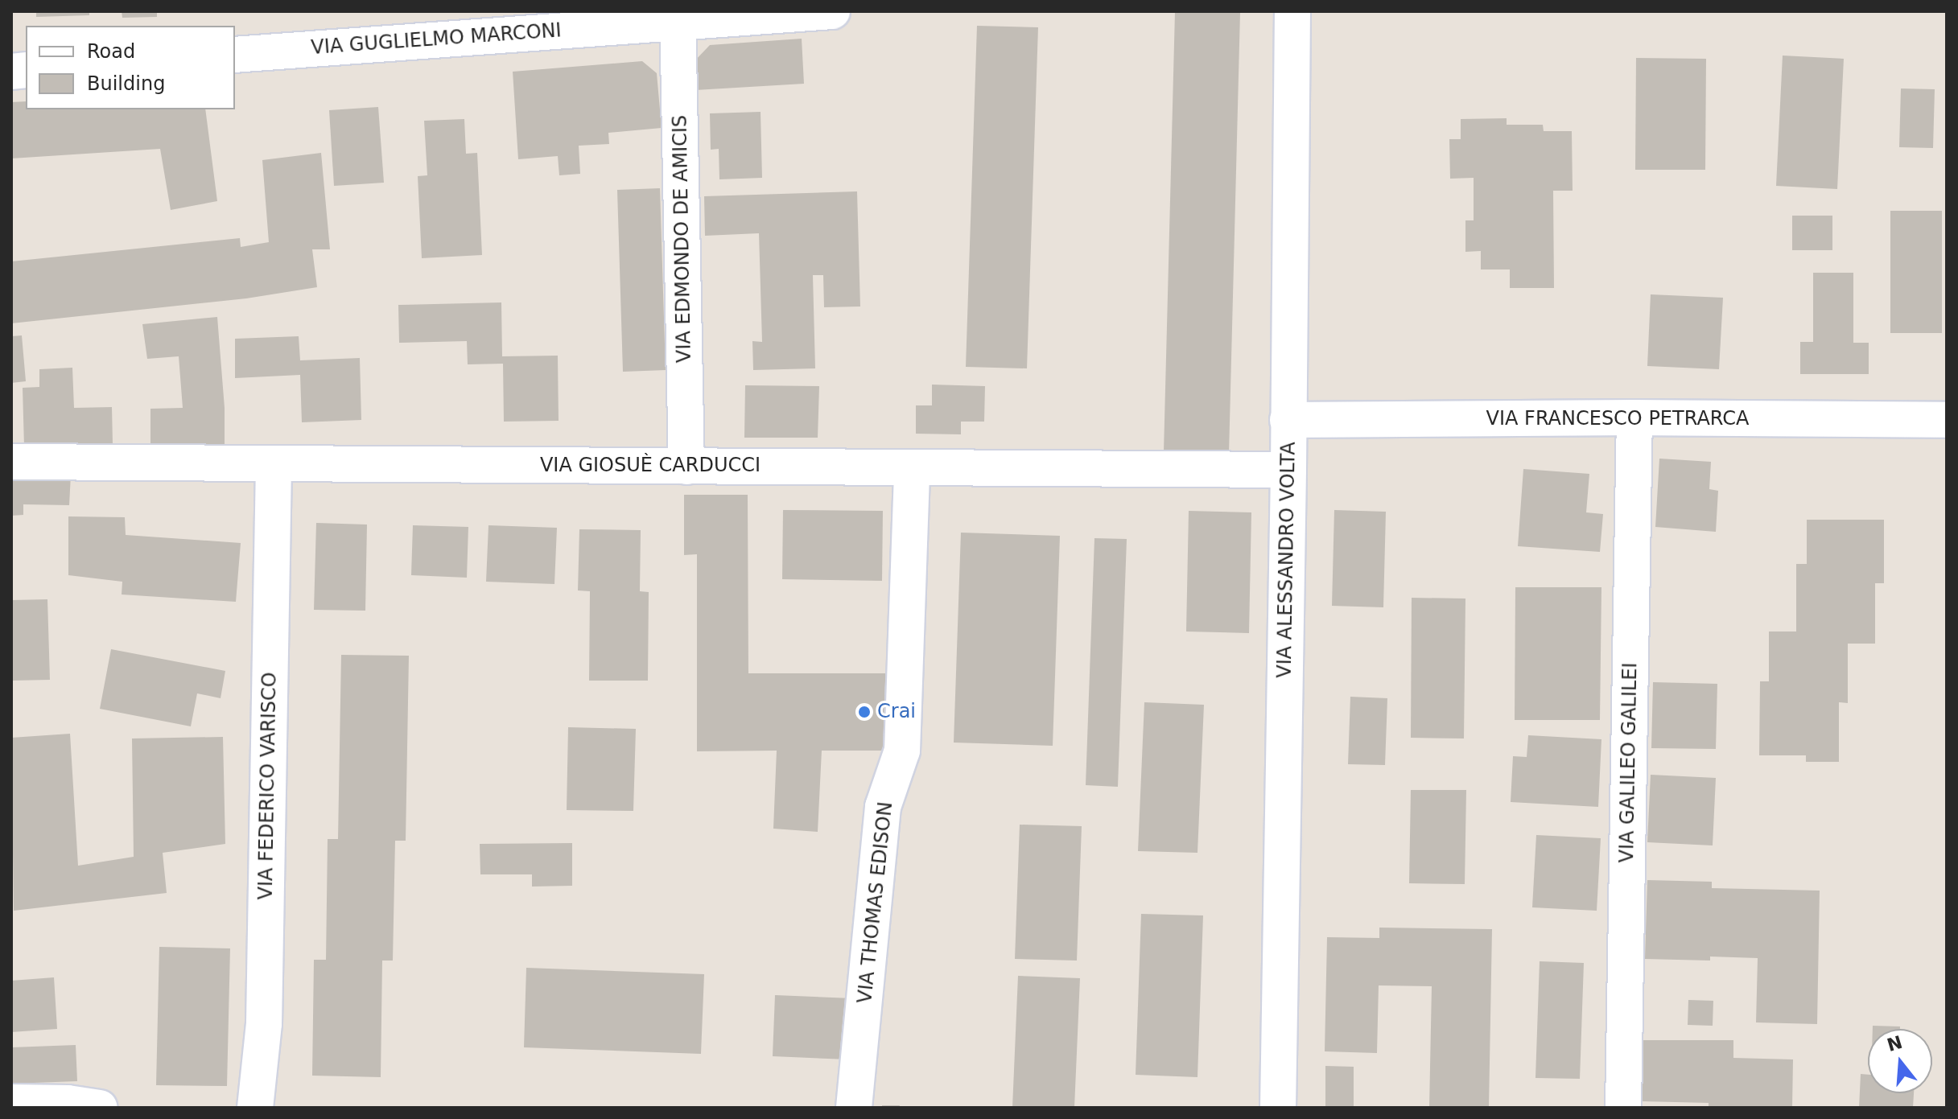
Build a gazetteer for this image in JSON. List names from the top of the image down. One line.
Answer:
{"streets":{"street":["VIA GUGLIELMO MARCONI","VIA EDMONDO DE AMICIS","VIA FRANCESCO PETRARCA","VIA GIOSUÈ CARDUCCI","VIA ALESSANDRO VOLTA","VIA GALILEO GALILEI","VIA FEDERICO VARISCO","VIA THOMAS EDISON"]},"crossings":[["VIA GUGLIELMO MARCONI","VIA EDMONDO DE AMICIS"],["VIA EDMONDO DE AMICIS","VIA GIOSUÈ CARDUCCI"],["VIA FRANCESCO PETRARCA","VIA ALESSANDRO VOLTA"],["VIA FRANCESCO PETRARCA","VIA GALILEO GALILEI"],["VIA GIOSUÈ CARDUCCI","VIA ALESSANDRO VOLTA"],["VIA GIOSUÈ CARDUCCI","VIA FEDERICO VARISCO"],["VIA GIOSUÈ CARDUCCI","VIA THOMAS EDISON"]],"places":["Crai"],"legend":["Road","Building"],"north":"top"}
